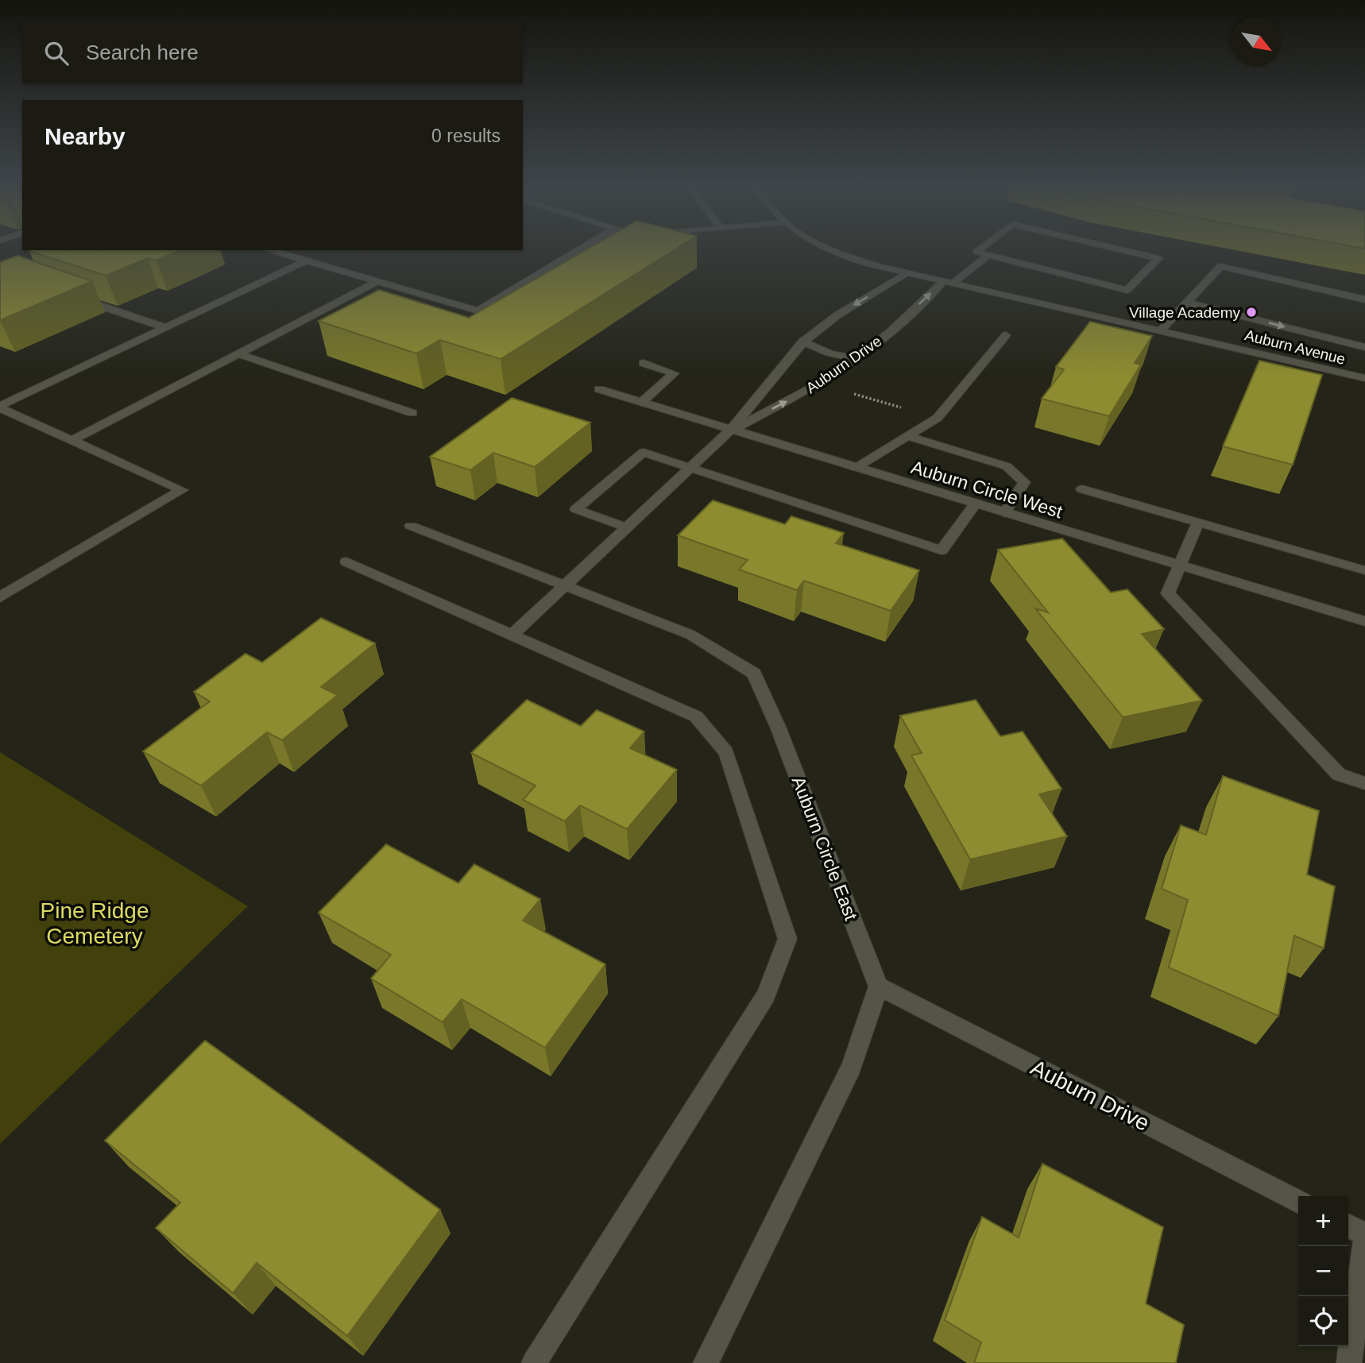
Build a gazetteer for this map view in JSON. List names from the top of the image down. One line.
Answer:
{"streets":{"street":["Auburn Avenue","Auburn Drive","Auburn Circle West","Auburn Circle East"]},"crossings":[["Auburn Avenue","Auburn Drive"],["Auburn Drive","Auburn Circle West"],["Auburn Drive","Auburn Circle East"]],"parks":["Pine Ridge Cemetery"],"places":["Village Academy"],"north":"bottom right","page":{"search":"Search here","heading":["Nearby","0 results"],"map_buttons":["+","−"]}}
